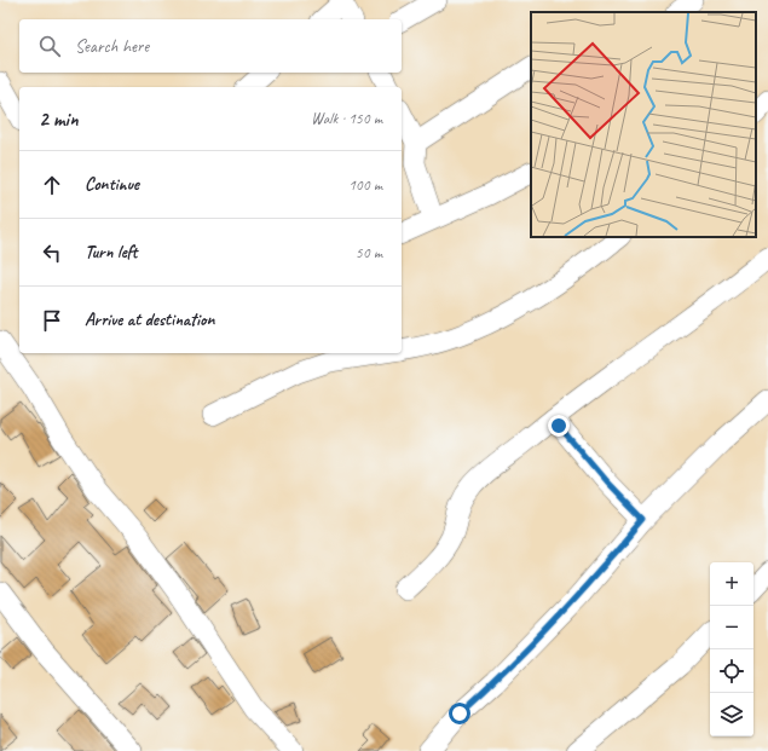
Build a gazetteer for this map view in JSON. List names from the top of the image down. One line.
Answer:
{"page":{"search":"Search here","heading":["2 min","Walk · 150 m"],"list":[["Continue","100 m"],["Turn left","50 m"],"Arrive at destination"],"map_buttons":["+","−"]}}
